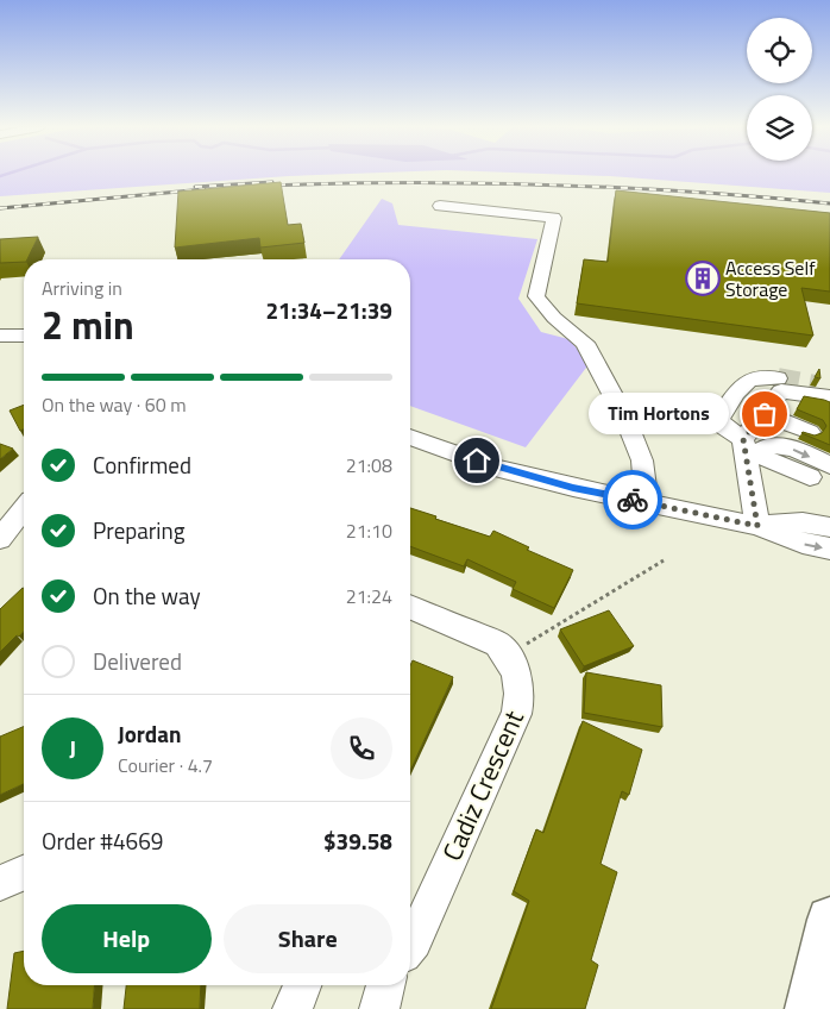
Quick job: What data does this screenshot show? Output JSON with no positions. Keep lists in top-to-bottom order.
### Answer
{
  "streets": {
    "street": ["Cadiz Crescent"]
  },
  "places": {
    "building": ["Access Self Storage"],
    "other": ["Tim Hortons"]
  },
  "page": {
    "heading": ["2 min", "Arriving in", "21:34–21:39"],
    "panel": [
      "Jordan",
      "Courier · 4.7",
      "Order #4669",
      "$39.58"
    ],
    "bar": "On the way · 60 m",
    "bubble": "Tim Hortons",
    "list": [
      ["Confirmed", "21:08"],
      ["Preparing", "21:10"],
      ["On the way", "21:24"],
      "Delivered"
    ],
    "round": "J",
    "buttons": ["Help", "Share"]
  }
}
